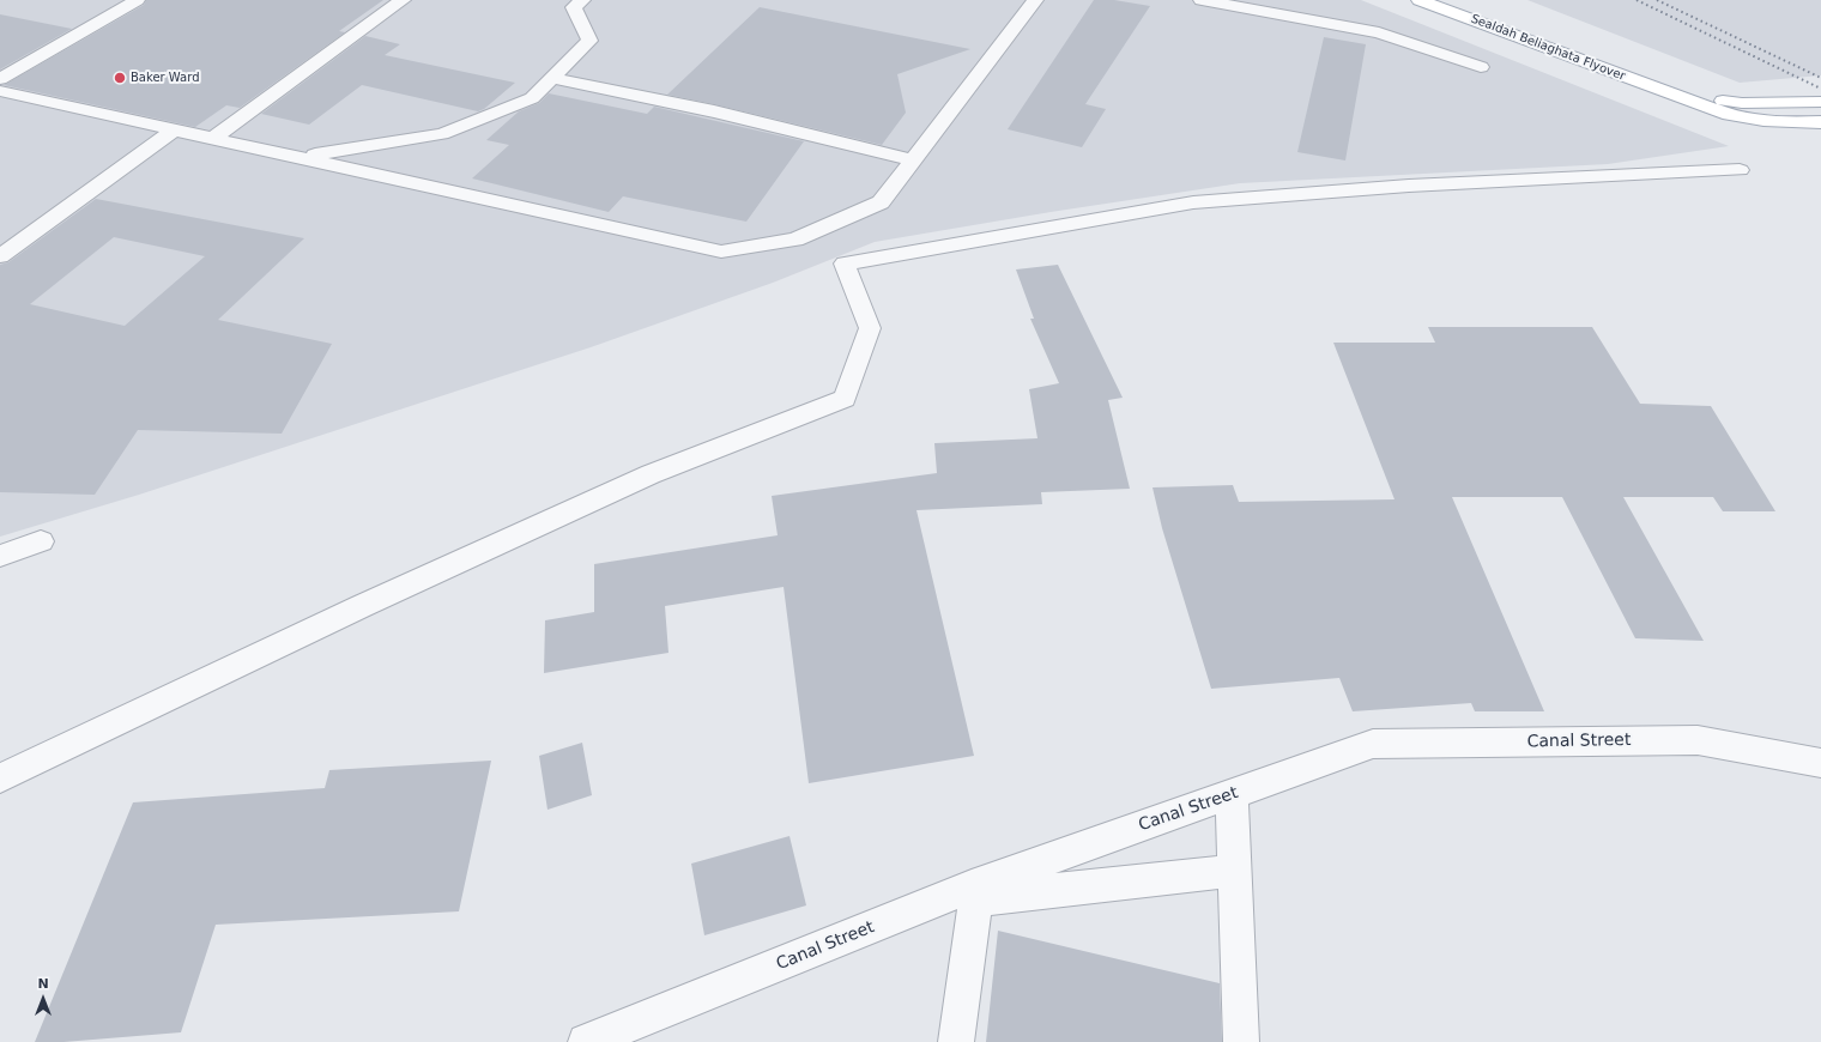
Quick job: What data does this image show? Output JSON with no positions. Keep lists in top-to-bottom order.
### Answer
{
  "streets": {
    "main road": ["Sealdah Beliaghata Flyover"],
    "street": ["Canal Street"]
  },
  "places": ["Baker Ward"],
  "north": "top"
}
